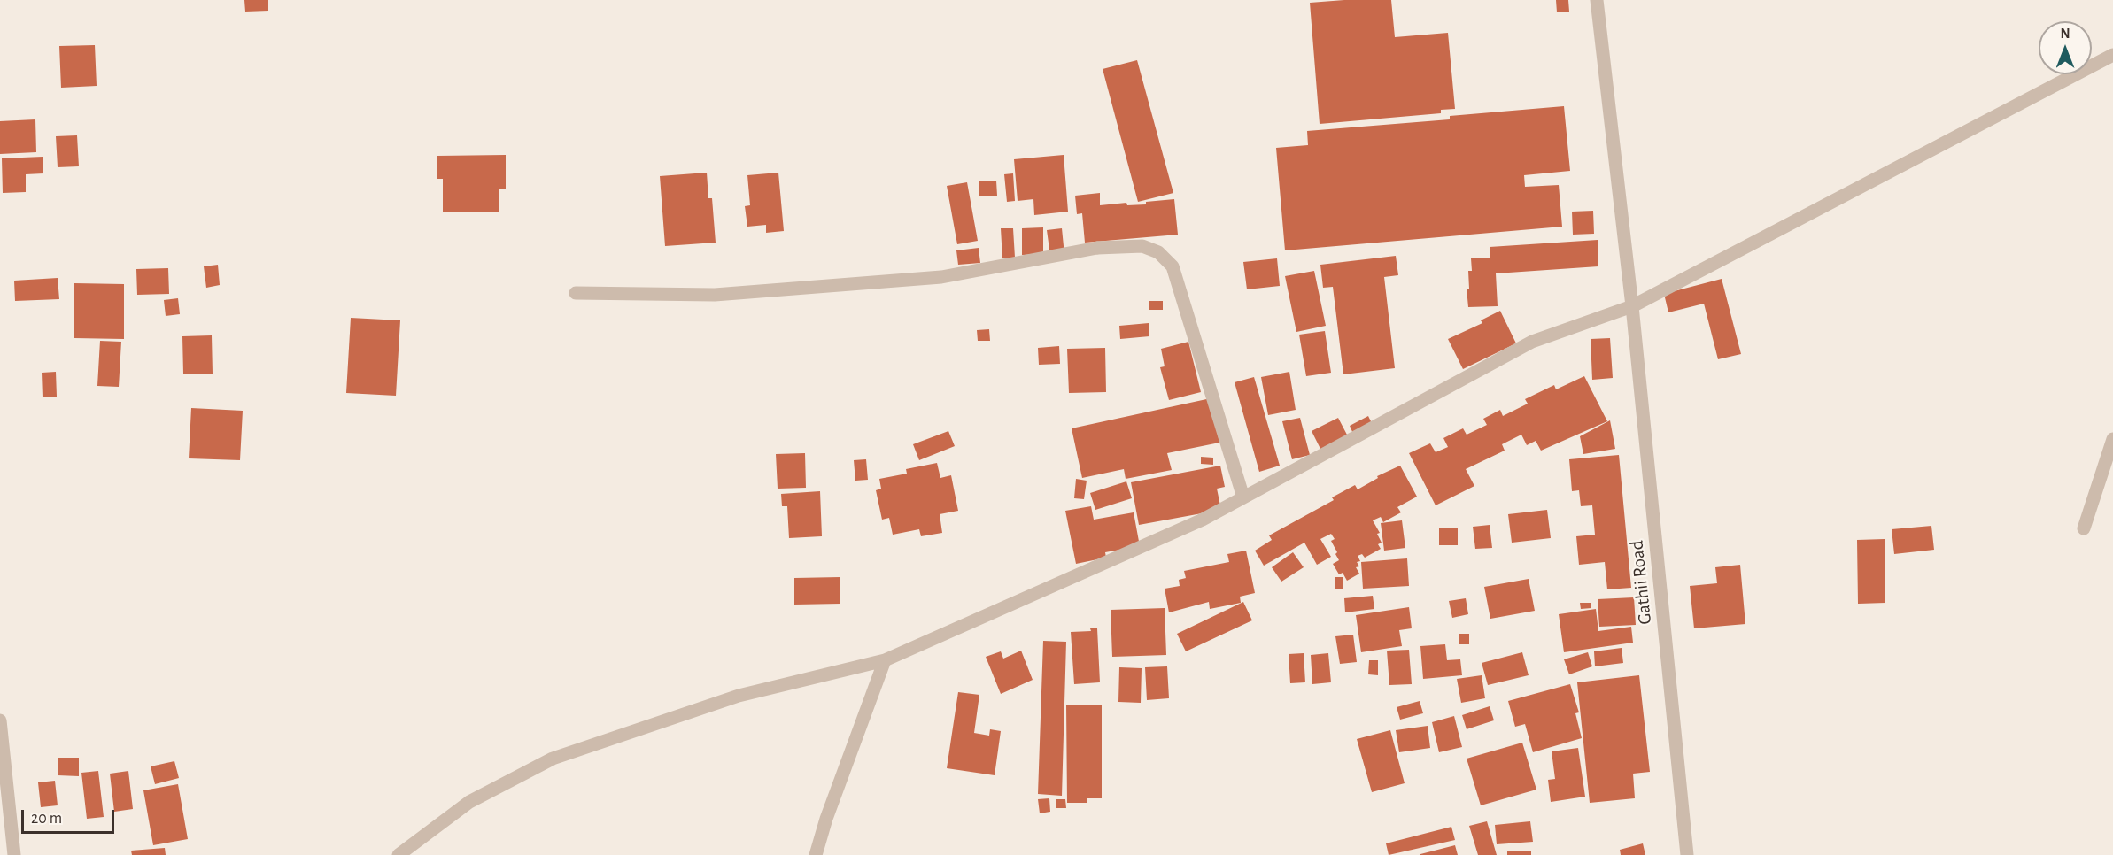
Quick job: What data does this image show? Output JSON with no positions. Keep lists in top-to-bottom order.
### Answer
{
  "streets": {
    "street": ["Gathii Road"]
  },
  "scale_bar": "20 m",
  "north": "top"
}
